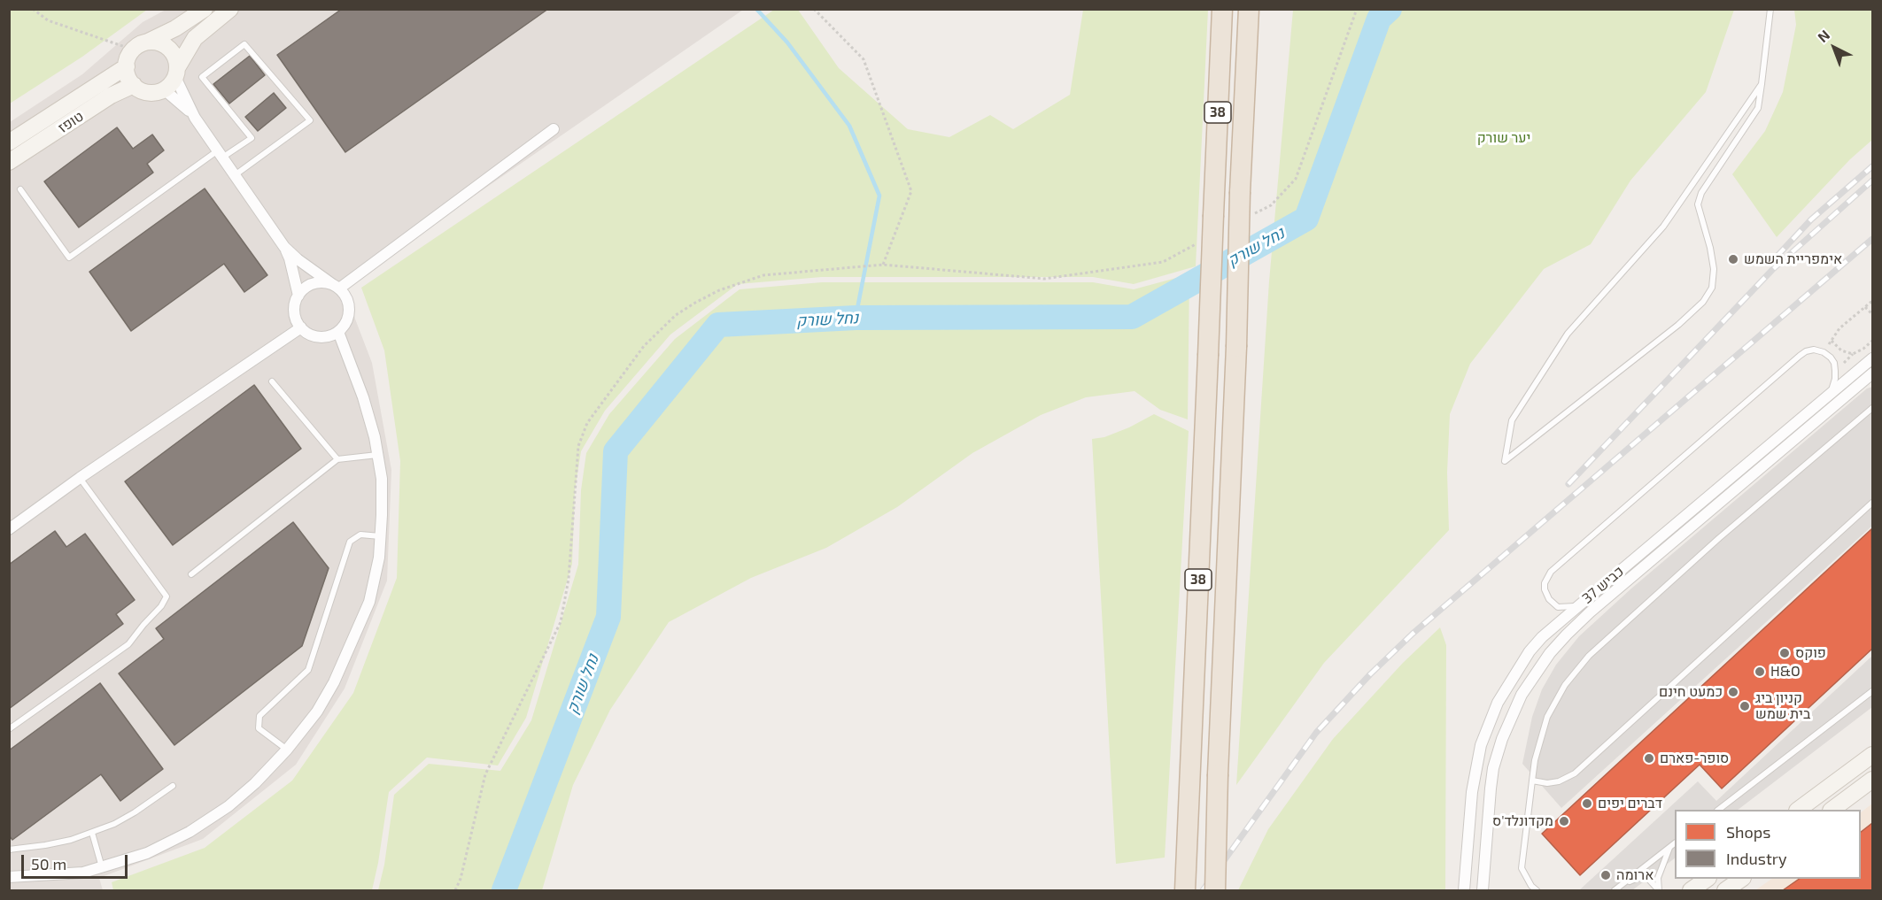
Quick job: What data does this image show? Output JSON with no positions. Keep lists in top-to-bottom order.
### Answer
{
  "streets": {
    "highway": ["38"],
    "street": ["טופז", "כביש 37"]
  },
  "water": ["נחל שורק"],
  "parks": ["יער שורק"],
  "places": [
    "אימפריית השמש",
    "פוקס",
    "H&O",
    "כמעט חינם",
    "קניון ביג בית שמש",
    "סופר-פארם",
    "דברים יפים",
    "מקדונלד'ס",
    "ארומה"
  ],
  "legend": ["Shops", "Industry"],
  "scale_bar": "50 m",
  "north": "top left"
}
